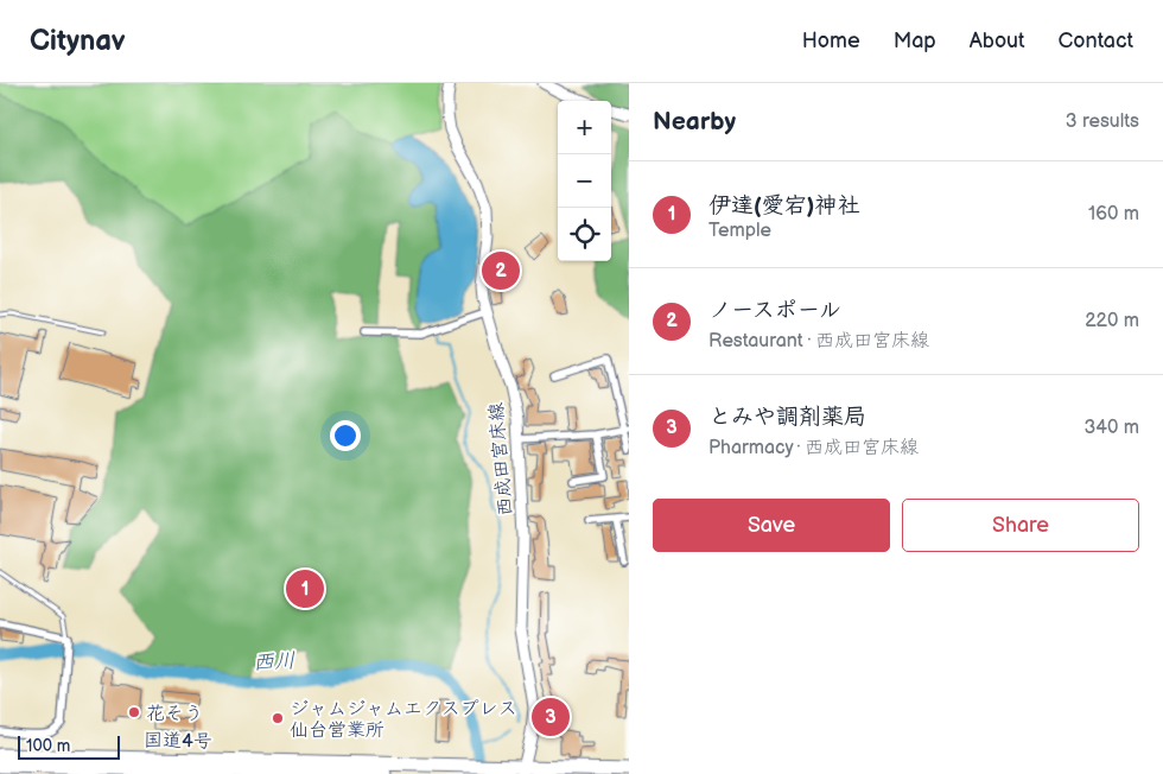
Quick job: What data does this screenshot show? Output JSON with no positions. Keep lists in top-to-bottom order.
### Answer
{
  "streets": {
    "highway": ["国道4号"],
    "main road": ["西成田宮床線"]
  },
  "water": ["西川"],
  "places": ["花そう", "ジャムジャムエクスプレス 仙台営業所"],
  "scale_bar": "100 m",
  "page": {
    "header": "Citynav",
    "nav": [
      "Home",
      "Map",
      "About",
      "Contact"
    ],
    "heading": ["Nearby", "3 results"],
    "map_buttons": ["+", "−"],
    "list": [
      {
        "mark": "1",
        "name": "伊達(愛宕)神社",
        "note": "Temple",
        "value": "160 m"
      },
      {
        "mark": "2",
        "name": "ノースポール",
        "note": "Restaurant · 西成田宮床線",
        "value": "220 m"
      },
      {
        "mark": "3",
        "name": "とみや調剤薬局",
        "note": "Pharmacy · 西成田宮床線",
        "value": "340 m"
      }
    ],
    "pins": ["2", "1", "3"],
    "buttons": ["Save", "Share"],
    "scale": "100 m"
  }
}
